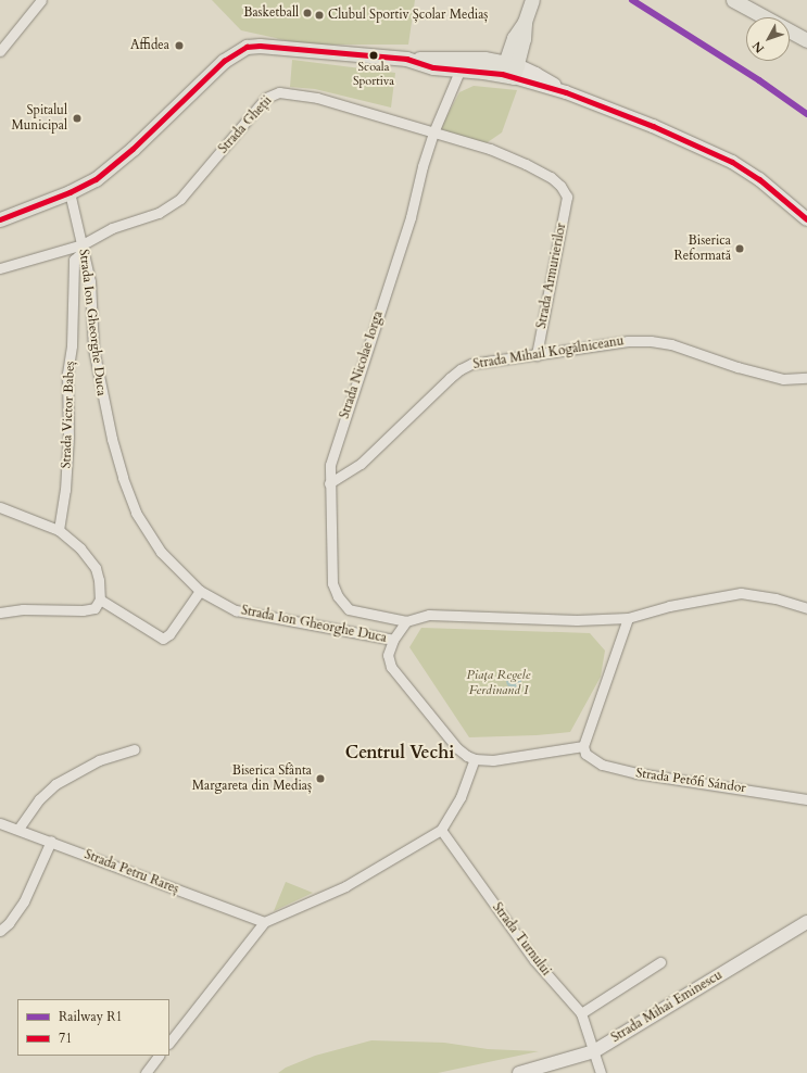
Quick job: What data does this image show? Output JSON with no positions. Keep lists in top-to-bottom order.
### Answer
{
  "streets": {
    "main road": ["Strada Mihai Eminescu"],
    "street": [
      "Strada Gheții",
      "Strada Armurierilor",
      "Strada Ion Gheorghe Duca",
      "Strada Mihail Kogălniceanu",
      "Strada Nicolae Iorga",
      "Strada Victor Babeș",
      "Strada Petőfi Sándor",
      "Strada Petru Rareș",
      "Strada Turnului"
    ]
  },
  "crossings": [
    ["Strada Gheții", "Strada Armurierilor"],
    ["Strada Gheții", "Strada Ion Gheorghe Duca"],
    ["Strada Gheții", "Strada Nicolae Iorga"],
    ["Strada Gheții", "Strada Victor Babeș"],
    ["Strada Armurierilor", "Strada Mihail Kogălniceanu"],
    ["Strada Armurierilor", "Strada Nicolae Iorga"],
    ["Strada Ion Gheorghe Duca", "Strada Victor Babeș"],
    ["Strada Mihail Kogălniceanu", "Strada Nicolae Iorga"],
    ["Strada Turnului", "Strada Mihai Eminescu"]
  ],
  "districts": ["Centrul Vechi"],
  "parks": ["Piața Regele Ferdinand I"],
  "places": [
    "Basketball",
    "Clubul Sportiv Școlar Mediaș",
    "Affidea",
    "Scoala Sportiva",
    "Spitalul Municipal",
    "Biserica Reformată",
    "Biserica Sfânta Margareta din Mediaș"
  ],
  "lines": ["rail line R1", "transit line 71"],
  "legend": ["Railway R1", "71"],
  "north": "bottom left"
}
